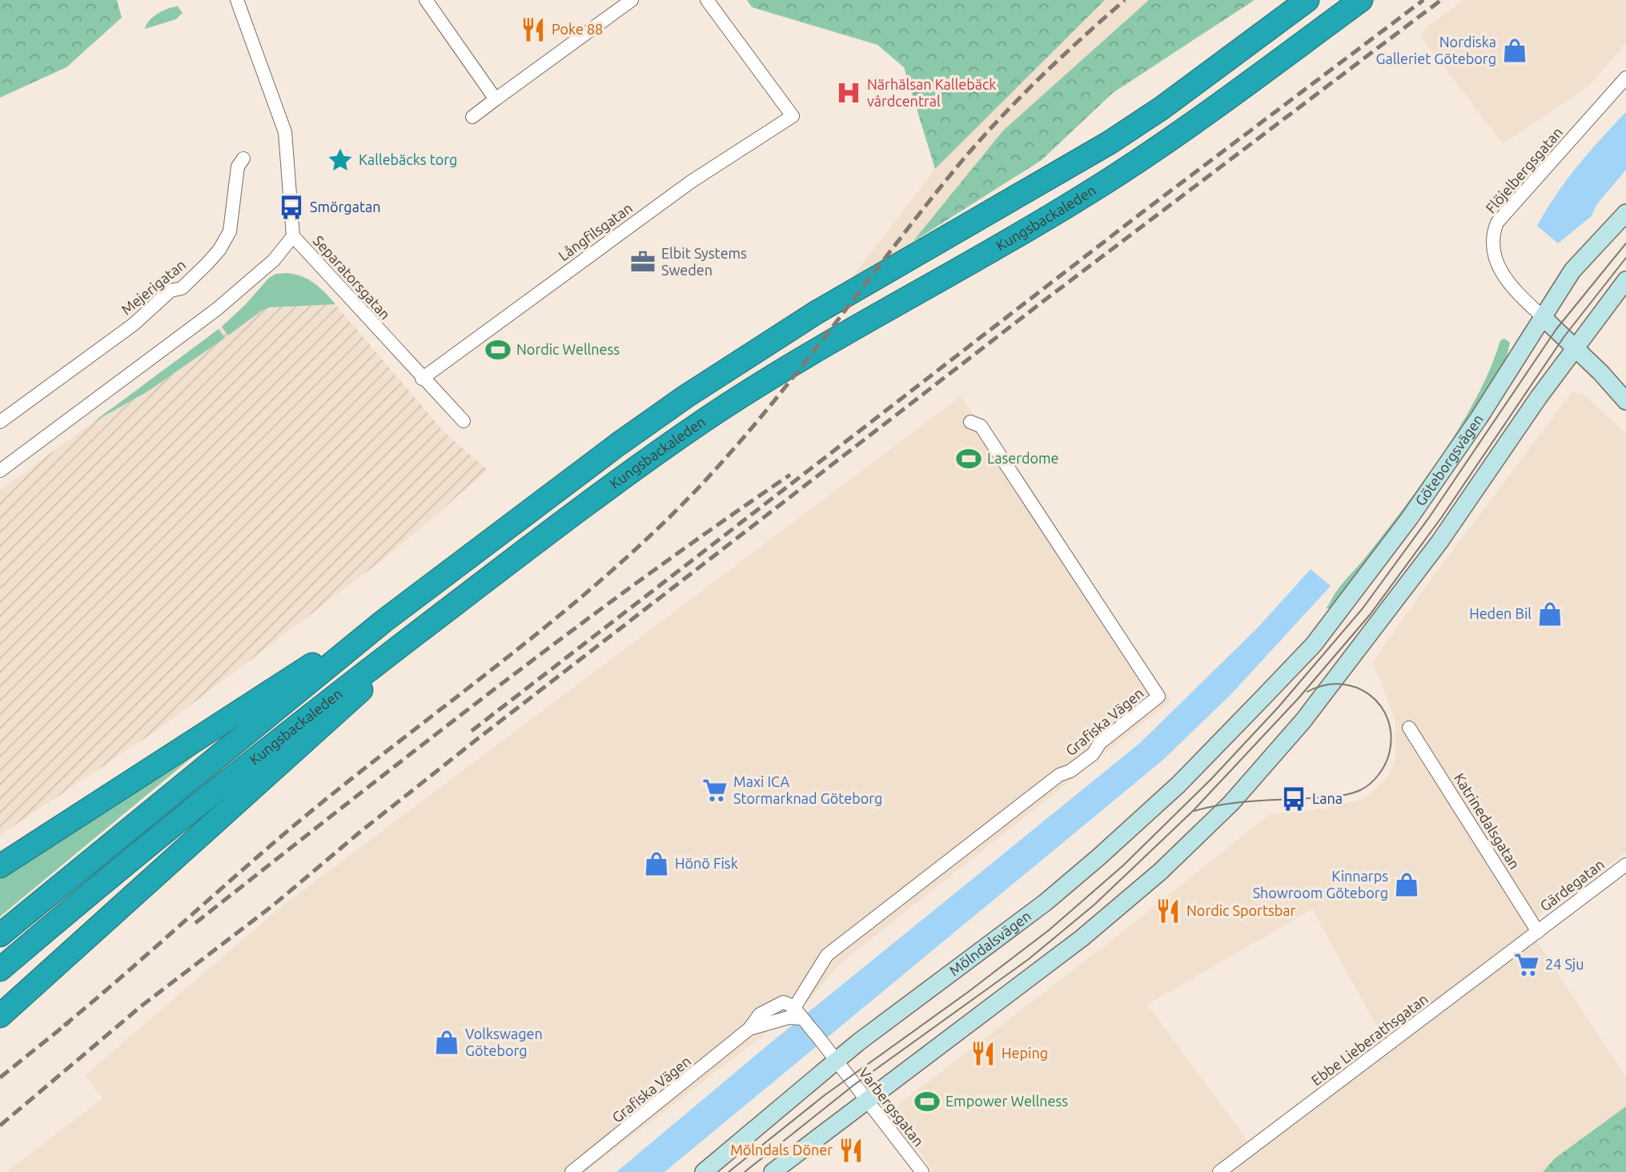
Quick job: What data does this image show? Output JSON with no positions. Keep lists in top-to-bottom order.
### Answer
{
  "streets": {
    "highway": ["Kungsbackaleden"],
    "main road": ["Göteborgsvägen", "Mölndalsvägen"],
    "street": [
      "Flöjelbergsgatan",
      "Långfilsgatan",
      "Separatorsgatan",
      "Mejerigatan",
      "Grafiska Vägen",
      "Katrinedalsgatan",
      "Gärdegatan",
      "Ebbe Lieberathsgatan",
      "Varbergsgatan"
    ]
  },
  "crossings": [
    ["Flöjelbergsgatan", "Göteborgsvägen"],
    ["Långfilsgatan", "Separatorsgatan"],
    ["Göteborgsvägen", "Mölndalsvägen"],
    ["Grafiska Vägen", "Varbergsgatan"],
    ["Katrinedalsgatan", "Gärdegatan"],
    ["Katrinedalsgatan", "Ebbe Lieberathsgatan"],
    ["Gärdegatan", "Ebbe Lieberathsgatan"],
    ["Mölndalsvägen", "Varbergsgatan"]
  ],
  "places": {
    "restaurant": [
      "Poke 88",
      "Nordic Sportsbar",
      "Heping",
      "Mölndals Döner"
    ],
    "shop": [
      "Nordiska Galleriet Göteborg",
      "Heden Bil",
      "Hönö Fisk",
      "Kinnarps Showroom Göteborg",
      "Volkswagen Göteborg"
    ],
    "hospital": ["Närhälsan Kallebäck vårdcentral"],
    "place": ["Kallebäcks torg"],
    "bus stop": ["Smörgatan", "Lana"],
    "office": ["Elbit Systems Sweden"],
    "sports": ["Nordic Wellness", "Laserdome", "Empower Wellness"],
    "supermarket": ["Maxi ICA Stormarknad Göteborg", "24 Sju"]
  }
}
